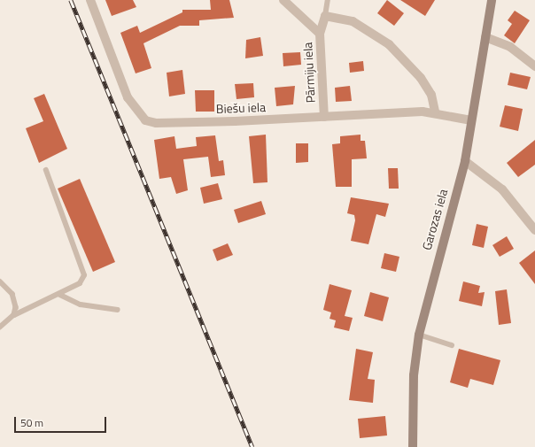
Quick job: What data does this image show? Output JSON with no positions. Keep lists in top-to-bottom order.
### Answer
{
  "streets": {
    "main road": ["Garozas iela"],
    "street": ["Pārmiju iela", "Biešu iela"]
  },
  "crossings": [
    ["Pārmiju iela", "Biešu iela"],
    ["Biešu iela", "Garozas iela"]
  ],
  "scale_bar": "50 m"
}
